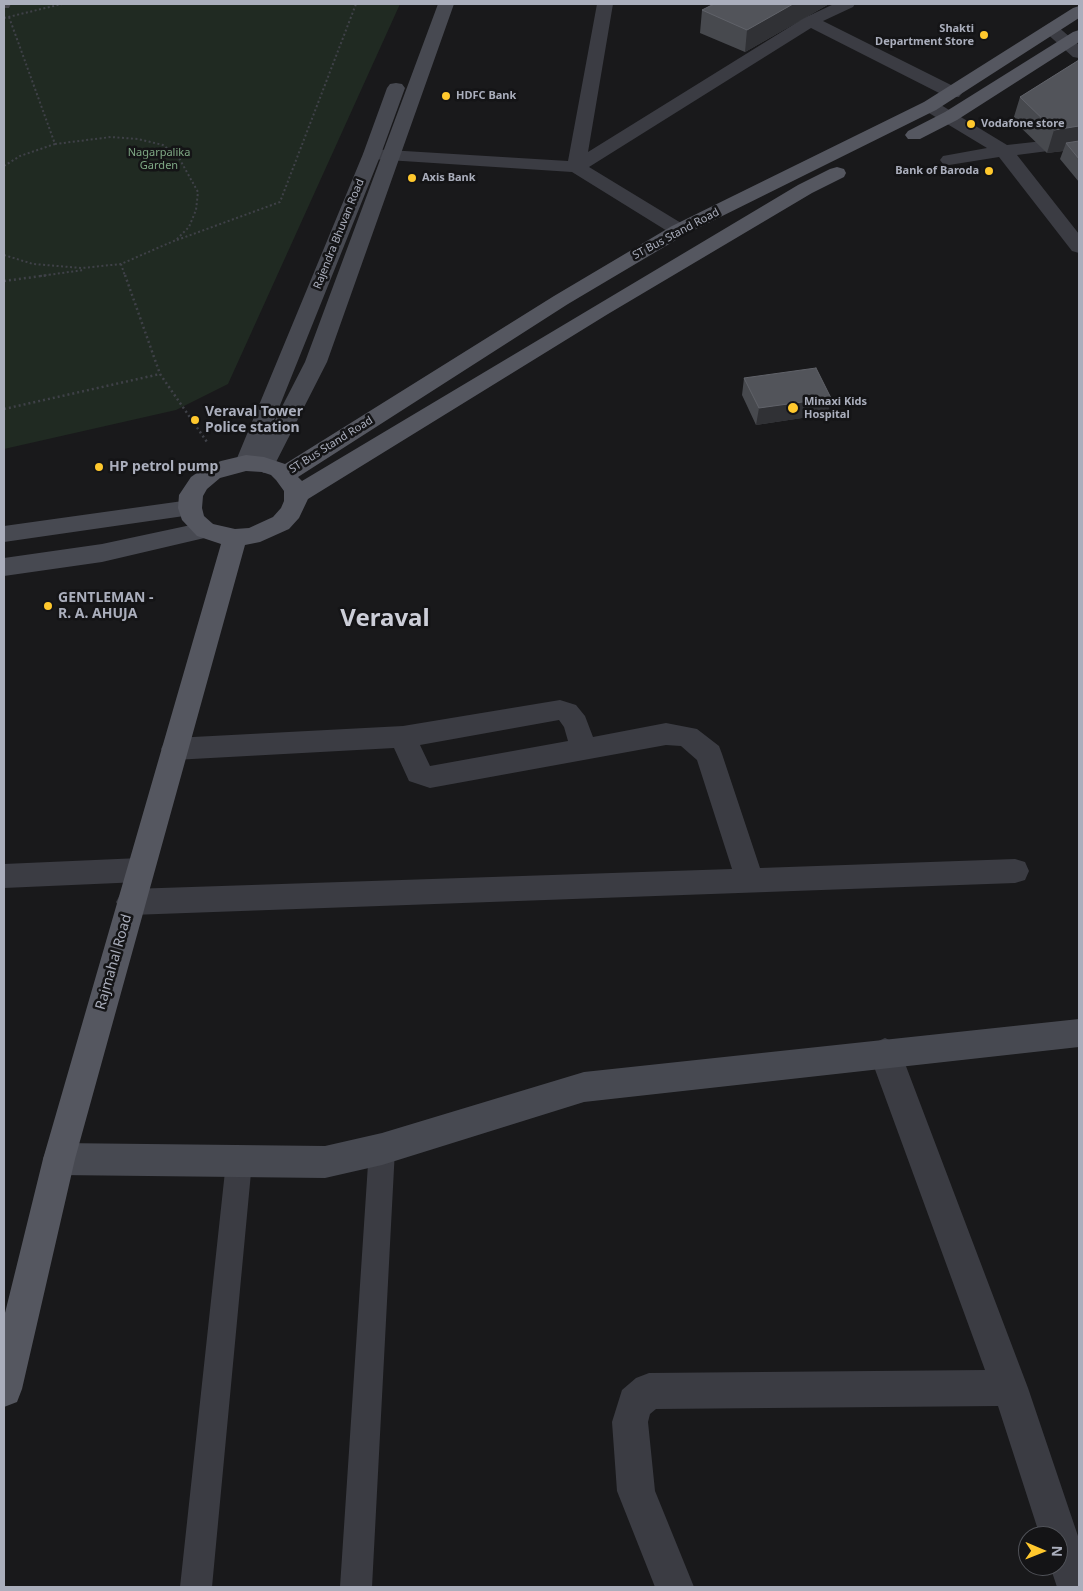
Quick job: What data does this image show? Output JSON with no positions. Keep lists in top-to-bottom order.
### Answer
{
  "streets": {
    "main road": ["ST Bus Stand Road", "Rajmahal Road"],
    "street": ["Rajendra Bhuvan Road"]
  },
  "crossings": [
    ["Rajendra Bhuvan Road", "ST Bus Stand Road"],
    ["Rajendra Bhuvan Road", "Rajmahal Road"],
    ["ST Bus Stand Road", "Rajmahal Road"]
  ],
  "districts": ["Veraval"],
  "parks": ["Nagarpalika Garden"],
  "places": [
    "Shakti Department Store",
    "HDFC Bank",
    "Vodafone store",
    "Bank of Baroda",
    "Axis Bank",
    "Minaxi Kids Hospital",
    "Veraval Tower Police station",
    "HP petrol pump",
    "GENTLEMAN - R. A. AHUJA"
  ],
  "north": "right"
}
